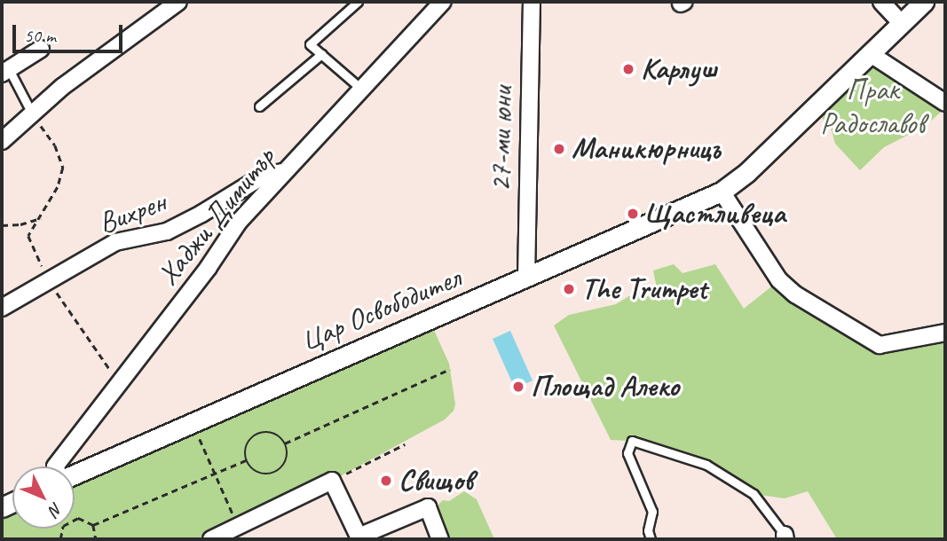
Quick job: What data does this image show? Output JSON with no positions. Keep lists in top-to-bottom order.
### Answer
{
  "streets": {
    "street": [
      "27-ми юни",
      "Вихрен",
      "Хаджи Димитър",
      "Цар Освободител"
    ]
  },
  "crossings": [
    ["27-ми юни", "Цар Освободител"],
    ["Вихрен", "Хаджи Димитър"]
  ],
  "parks": ["Прак Радославов"],
  "places": [
    "Карлуш",
    "Маникюрницъ",
    "Щастливеца",
    "The Trumpet",
    "Площад Алеко",
    "Свищов"
  ],
  "scale_bar": "50 m",
  "north": "bottom right"
}
